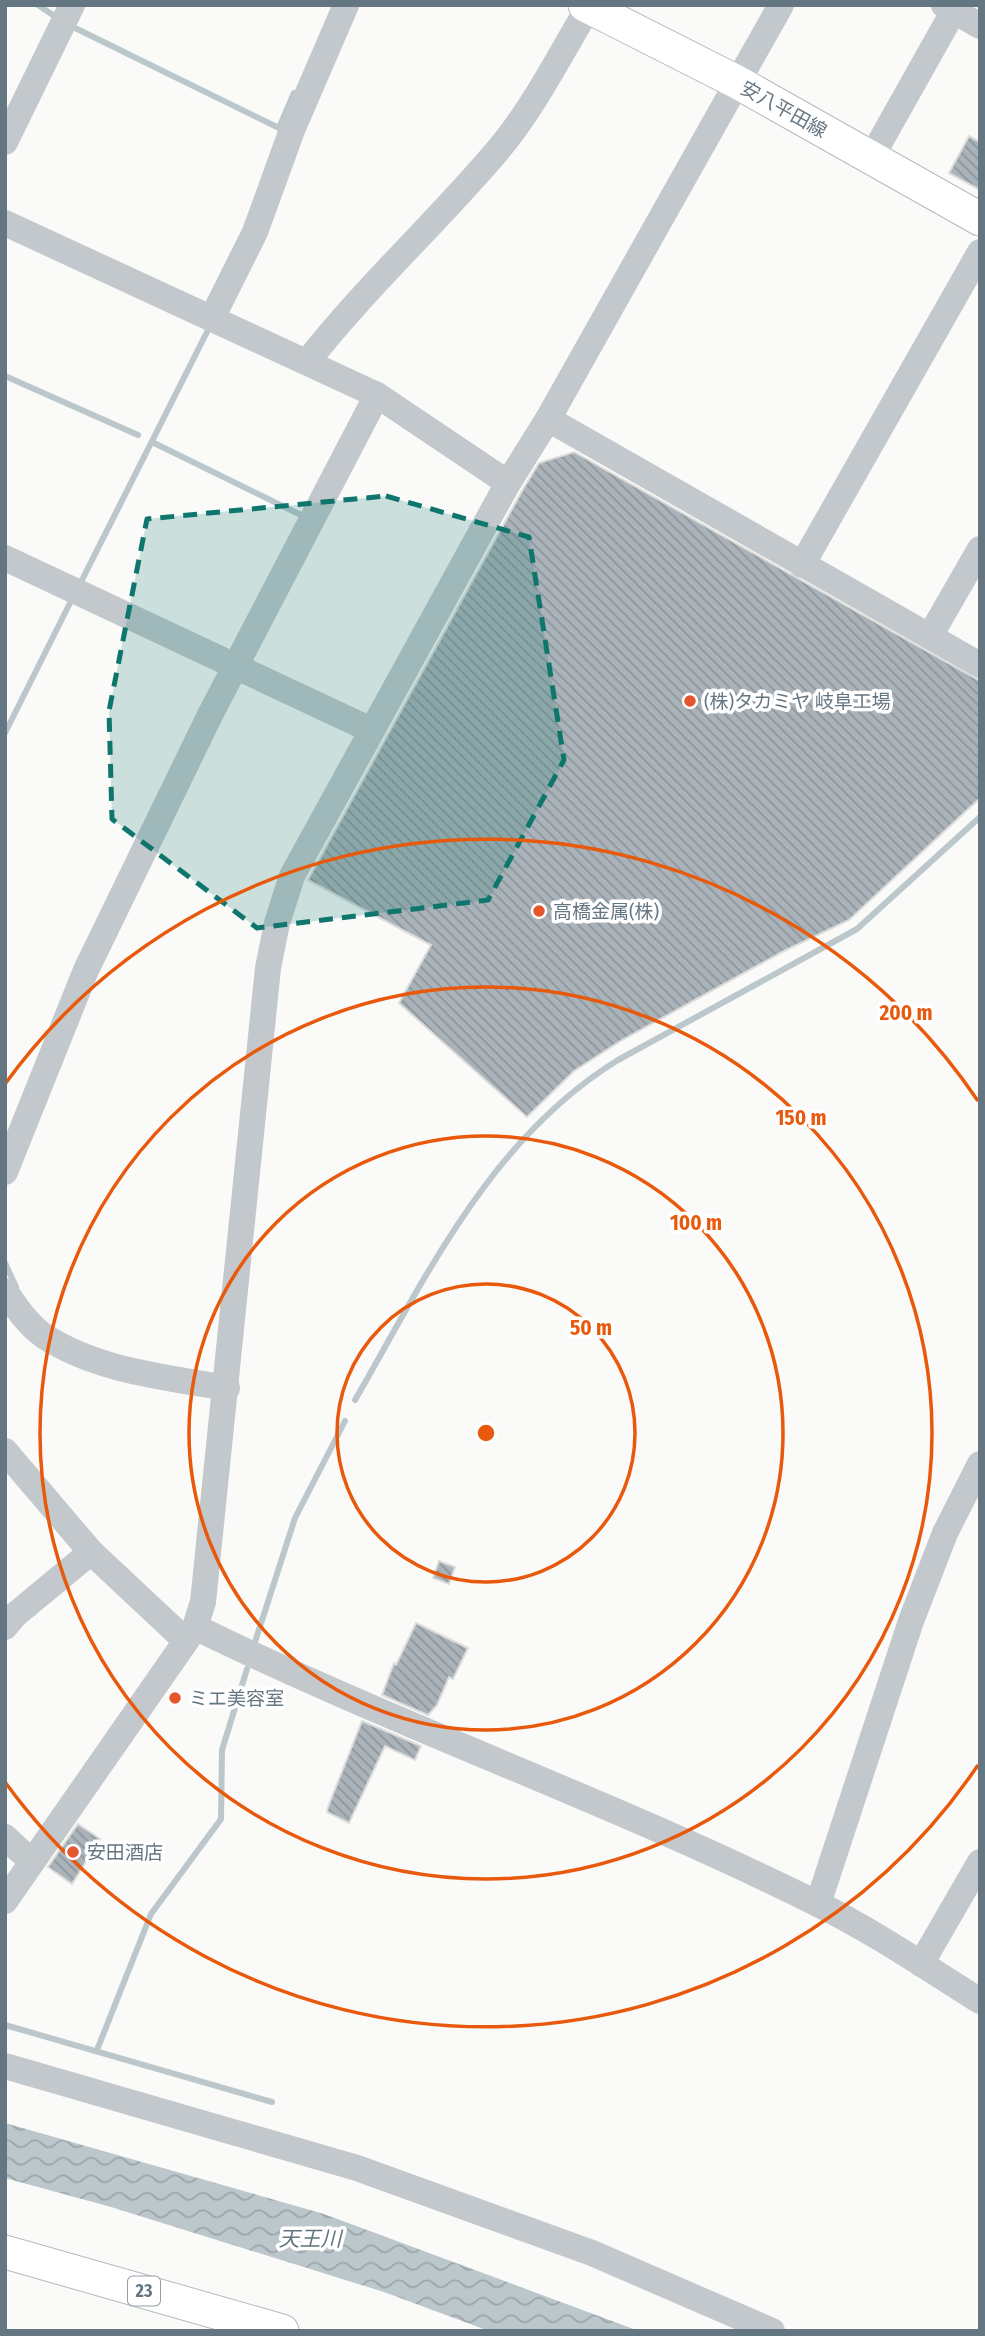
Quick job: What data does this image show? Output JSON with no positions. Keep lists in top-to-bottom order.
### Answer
{
  "streets": {
    "main road": ["安八平田線", "23"]
  },
  "water": ["天王川"],
  "places": [
    "(株)タカミヤ 岐阜工場",
    "高橋金属(株)",
    "ミエ美容室",
    "安田酒店"
  ],
  "rings": [
    "200 m",
    "150 m",
    "100 m",
    "50 m"
  ]
}
